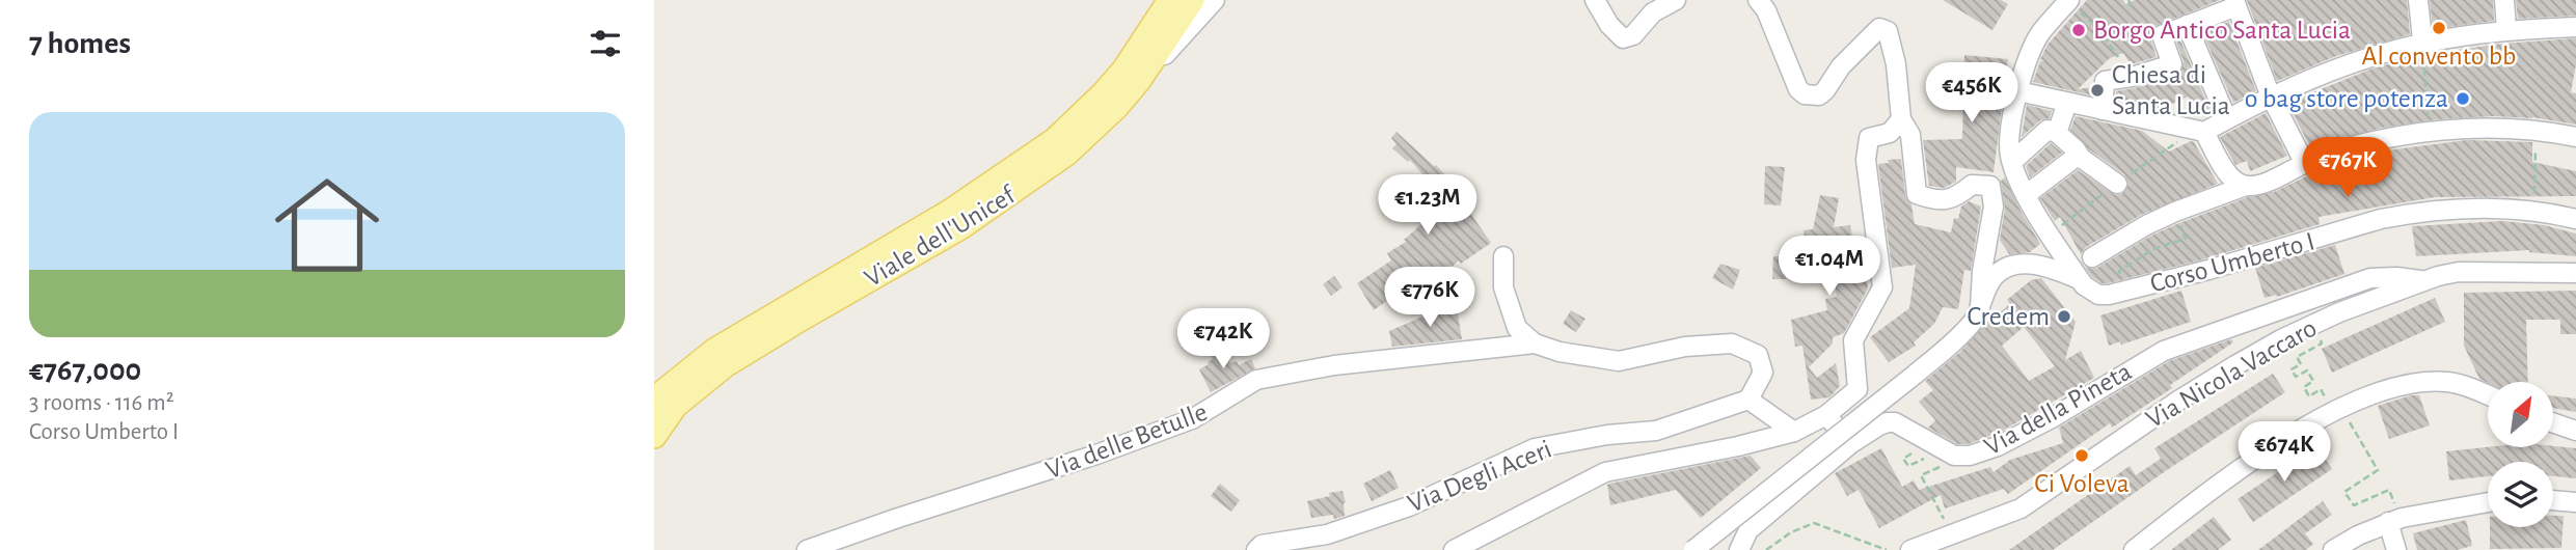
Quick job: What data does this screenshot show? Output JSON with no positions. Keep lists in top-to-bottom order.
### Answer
{
  "streets": {
    "main road": ["Viale dell'Unicef"],
    "street": [
      "Corso Umberto I",
      "Via Nicola Vaccaro",
      "Via della Pineta",
      "Via delle Betulle",
      "Via Degli Aceri"
    ]
  },
  "crossings": [
    ["Via Nicola Vaccaro", "Via della Pineta"],
    ["Via delle Betulle", "Via Degli Aceri"]
  ],
  "places": [
    "Al convento bb",
    "Borgo Antico Santa Lucia",
    "Chiesa di Santa Lucia",
    "o bag store potenza",
    "Credem",
    "Ci Voleva"
  ],
  "north": "top right",
  "page": {
    "heading": "7 homes",
    "price": [
      "€456K",
      "€767K",
      "€1.23M",
      "€1.04M",
      "€776K",
      "€742K",
      "€674K"
    ],
    "list": [
      {
        "name": "€767,000",
        "note": "3 rooms · 116 m² · Corso Umberto I"
      }
    ]
  }
}
